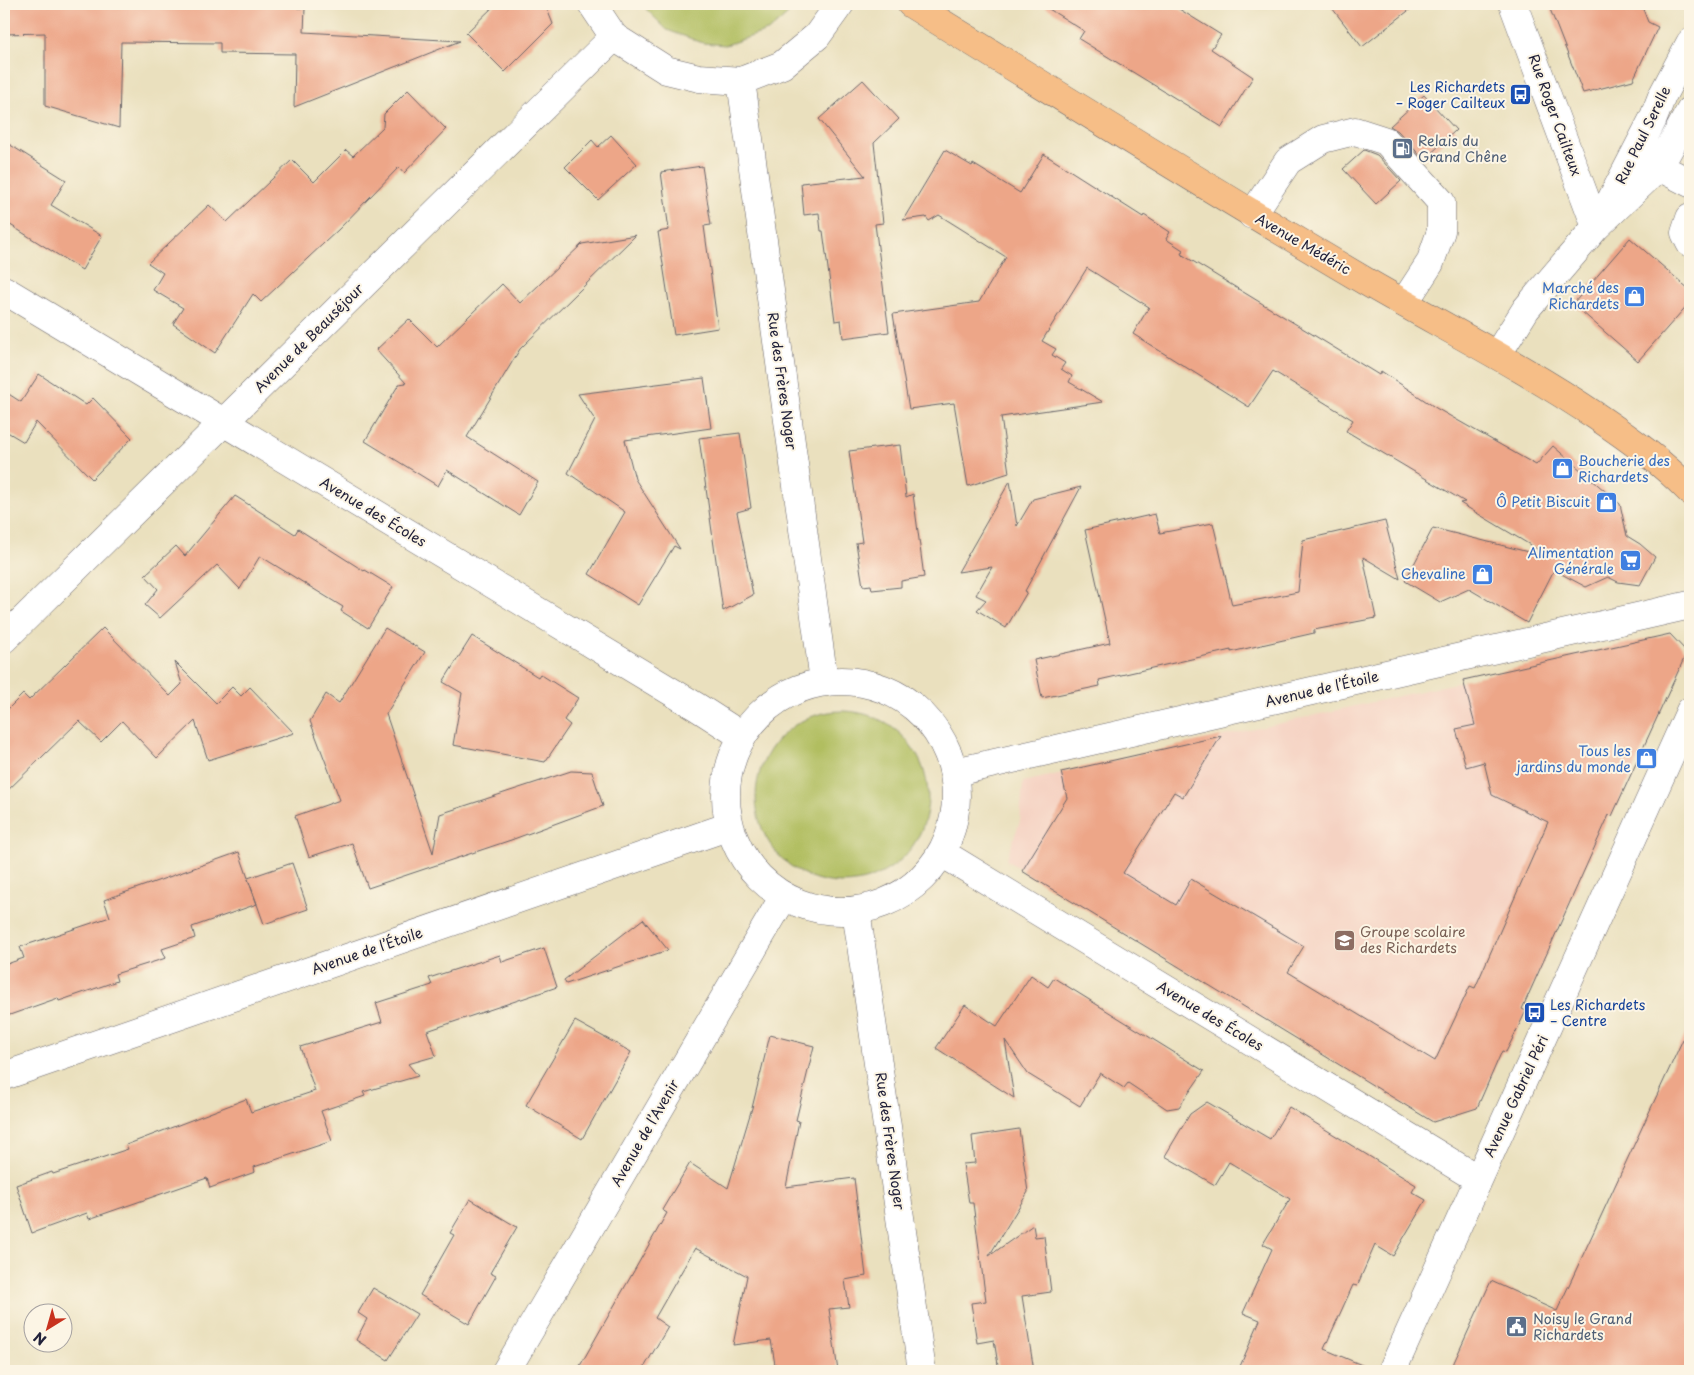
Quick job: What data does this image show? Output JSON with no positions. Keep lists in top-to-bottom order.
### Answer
{
  "streets": {
    "main road": ["Avenue Médéric"],
    "street": [
      "Rue Roger Cailteux",
      "Rue Paul Serelle",
      "Avenue de Beauséjour",
      "Rue des Frères Noger",
      "Avenue des Écoles",
      "Avenue de l’Étoile",
      "Avenue Gabriel Péri",
      "Avenue de l’Avenir"
    ]
  },
  "crossings": [
    ["Rue Roger Cailteux", "Rue Paul Serelle"],
    ["Rue Paul Serelle", "Avenue Médéric"],
    ["Avenue de Beauséjour", "Avenue des Écoles"],
    ["Avenue des Écoles", "Avenue Gabriel Péri"]
  ],
  "places": {
    "bus stop": ["Les Richardets – Roger Cailteux", "Les Richardets – Centre"],
    "fuel station": ["Relais du Grand Chêne"],
    "shop": [
      "Marché des Richardets",
      "Boucherie des Richardets",
      "Ô Petit Biscuit",
      "Chevaline",
      "Tous les jardins du monde"
    ],
    "supermarket": ["Alimentation Générale"],
    "school or university": ["Groupe scolaire des Richardets"],
    "public building": ["Noisy le Grand Richardets"]
  },
  "north": "bottom left"
}
